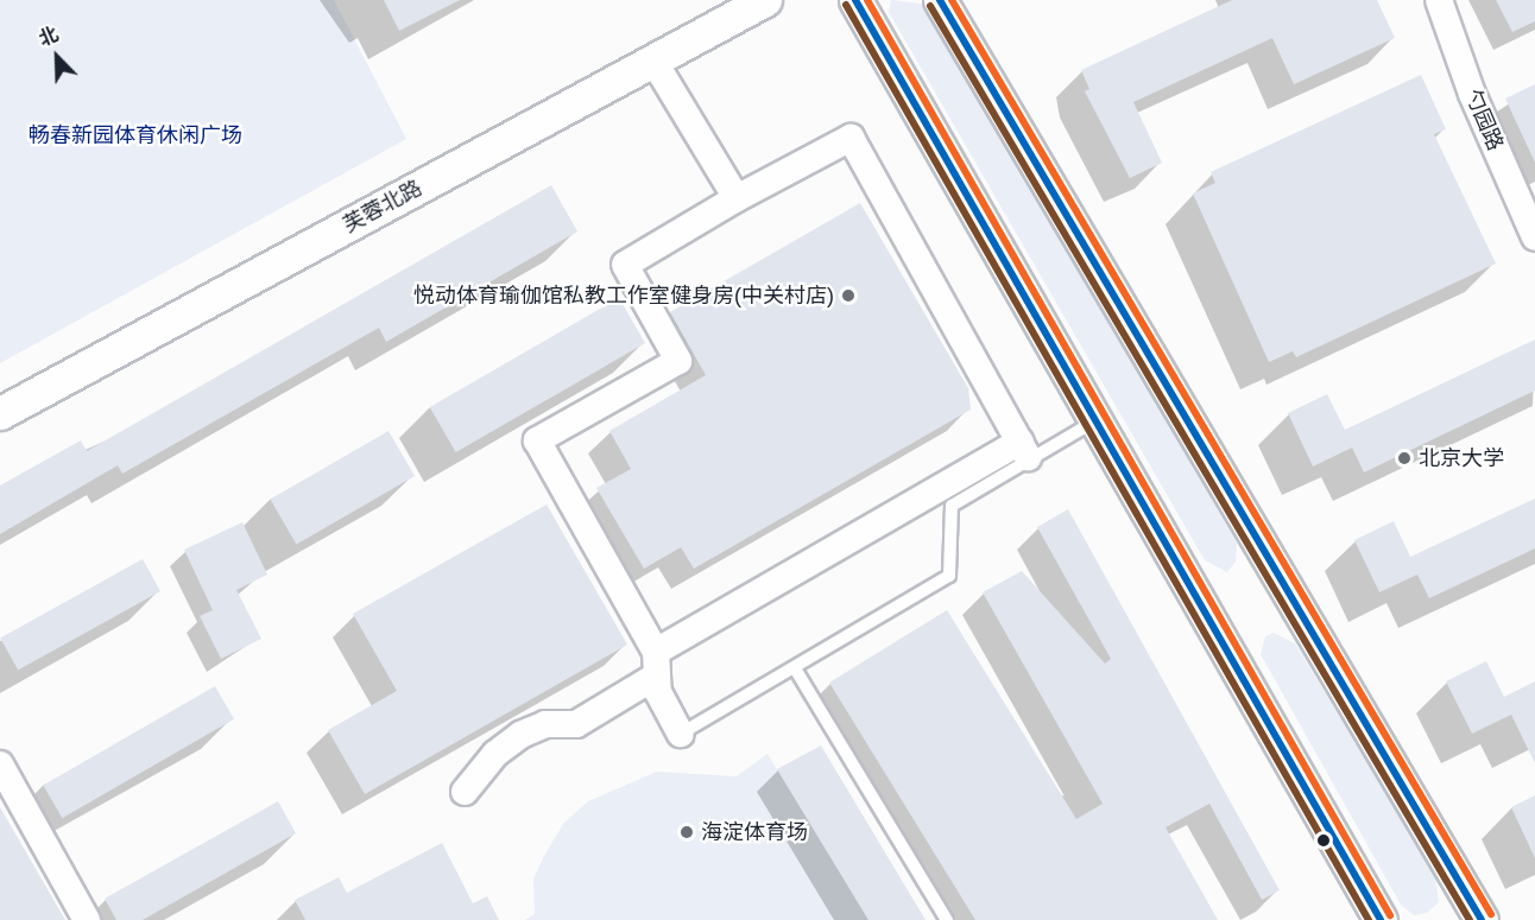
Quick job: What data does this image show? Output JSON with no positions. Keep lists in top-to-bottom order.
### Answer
{
  "streets": {
    "street": ["勺园路", "芙蓉北路"]
  },
  "parks": ["畅春新园体育休闲广场"],
  "places": ["悦动体育瑜伽馆私教工作室健身房(中关村店)", "北京大学", "海淀体育场"],
  "north": "top left"
}
